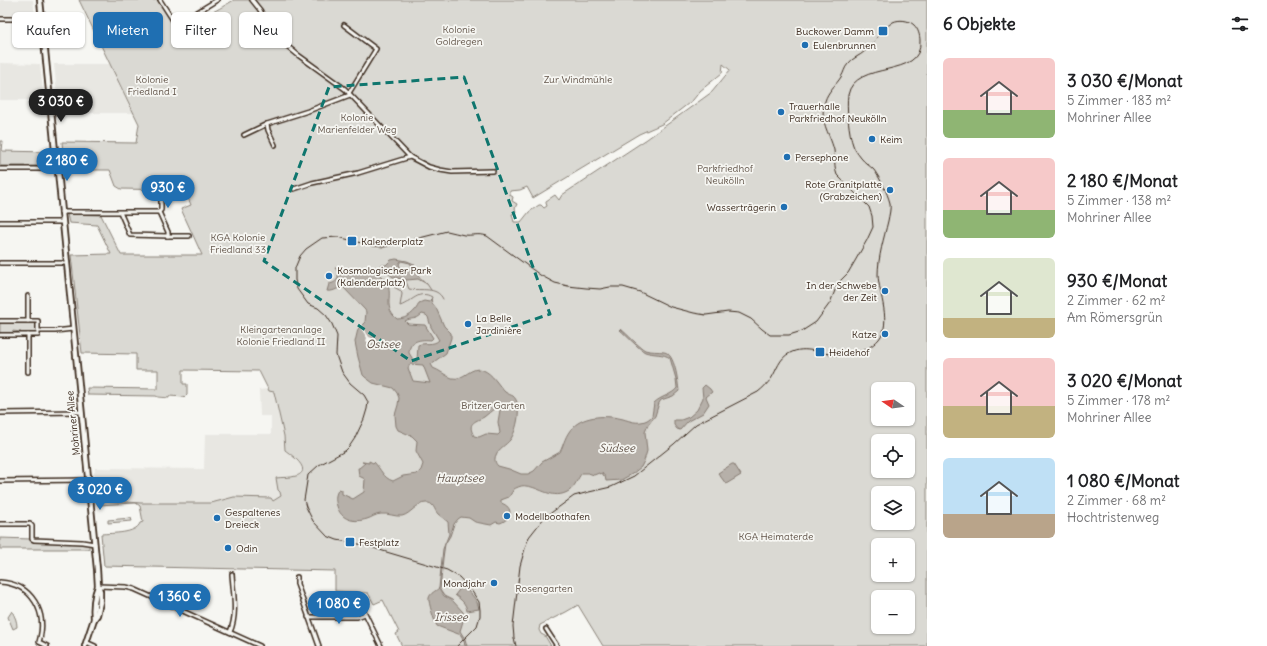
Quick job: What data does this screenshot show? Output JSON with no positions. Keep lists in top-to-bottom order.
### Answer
{
  "streets": {
    "main road": ["Mohriner Allee"]
  },
  "water": [
    "Ostsee",
    "Südsee",
    "Hauptsee",
    "Irissee"
  ],
  "parks": [
    "Kolonie Goldregen",
    "Kolonie Friedland I",
    "Zur Windmühle",
    "Kolonie Marienfelder Weg",
    "Parkfriedhof Neukölln",
    "KGA Kolonie Friedland 33",
    "Kleingartenanlage Kolonie Friedland II",
    "Britzer Garten",
    "KGA Heimaterde",
    "Rosengarten"
  ],
  "places": {
    "transit": [
      "Buckower Damm",
      "Kalenderplatz",
      "Heidehof",
      "Festplatz"
    ],
    "other": [
      "Eulenbrunnen",
      "Trauerhalle Parkfriedhof Neukölln",
      "Keim",
      "Persephone",
      "Rote Granitplatte (Grabzeichen)",
      "Wasserträgerin",
      "Kosmologischer Park (Kalenderplatz)",
      "In der Schwebe der Zeit",
      "La Belle Jardinière",
      "Katze",
      "Modellboothafen",
      "Gespaltenes Dreieck",
      "Odin",
      "Mondjahr"
    ]
  },
  "north": "left",
  "page": {
    "heading": "6 Objekte",
    "chip": [
      "Kaufen",
      "Mieten",
      "Filter",
      "Neu"
    ],
    "list": [
      {
        "name": "3 030 €/Monat",
        "note": "5 Zimmer · 183 m² · Mohriner Allee"
      },
      {
        "name": "2 180 €/Monat",
        "note": "5 Zimmer · 138 m² · Mohriner Allee"
      },
      {
        "name": "930 €/Monat",
        "note": "2 Zimmer · 62 m² · Am Römersgrün"
      },
      {
        "name": "3 020 €/Monat",
        "note": "5 Zimmer · 178 m² · Mohriner Allee"
      },
      {
        "name": "1 080 €/Monat",
        "note": "2 Zimmer · 68 m² · Hochtristenweg"
      }
    ],
    "price": [
      "3 030 €",
      "2 180 €",
      "930 €",
      "3 020 €",
      "1 360 €",
      "1 080 €"
    ],
    "map_buttons": ["+", "−"]
  }
}
